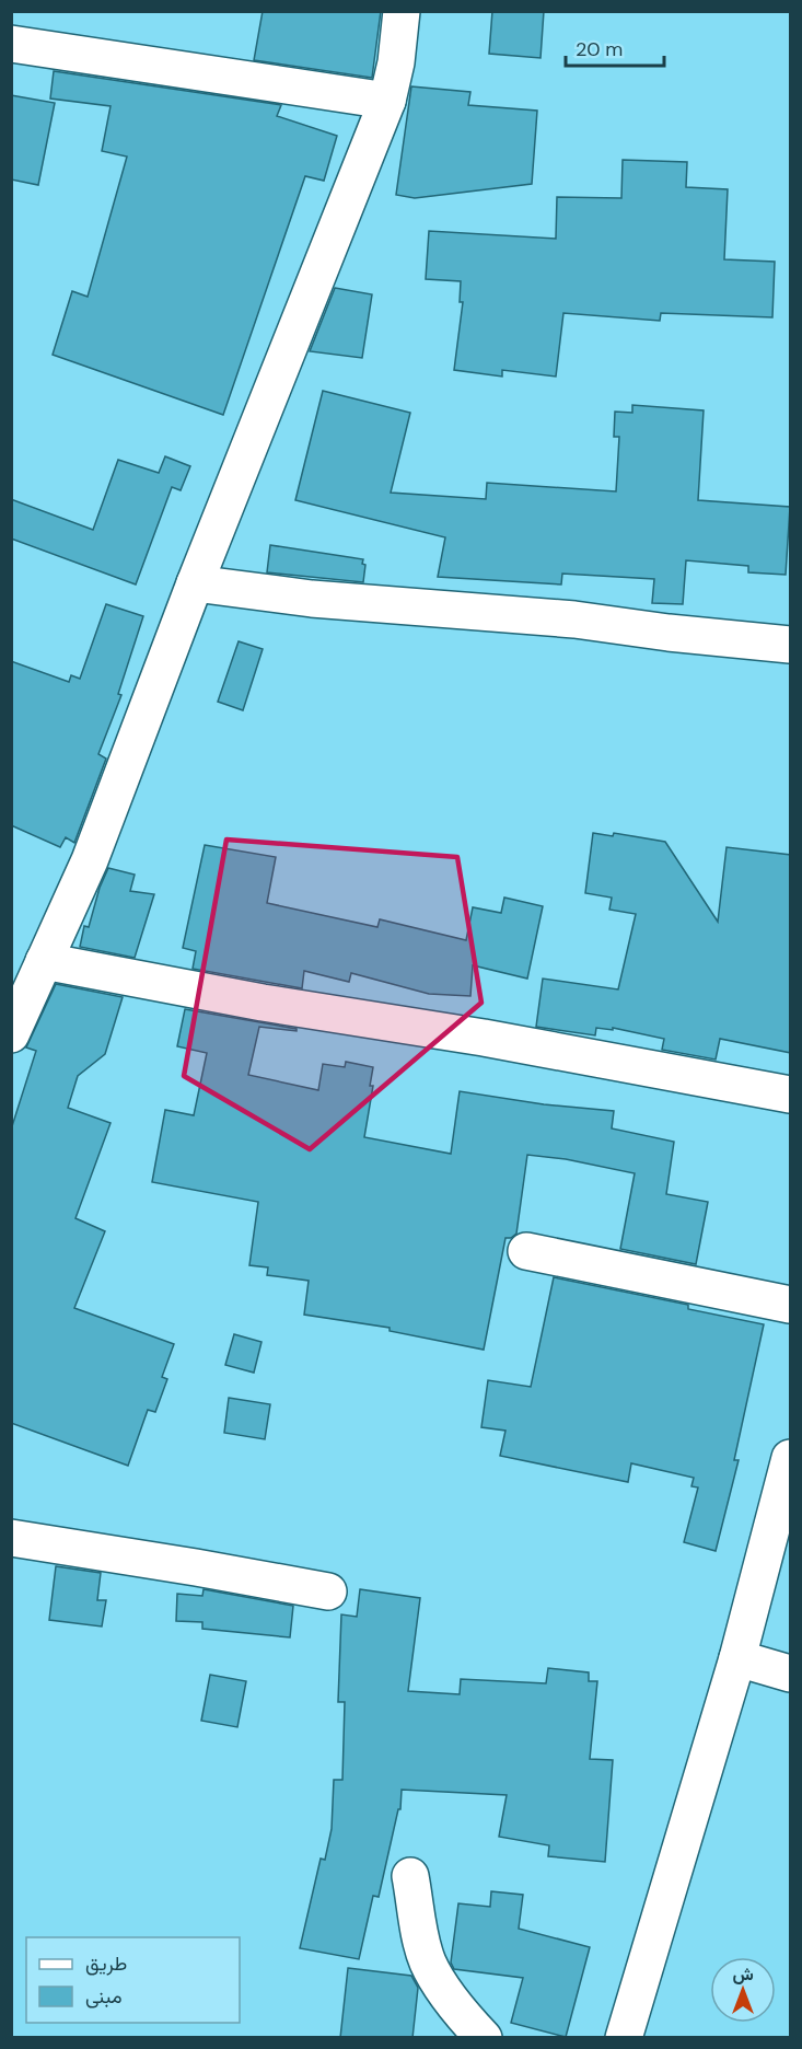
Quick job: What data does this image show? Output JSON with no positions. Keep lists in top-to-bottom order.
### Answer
{
  "legend": ["طريق", "مبنى"],
  "scale_bar": "20 m",
  "north": "top"
}
